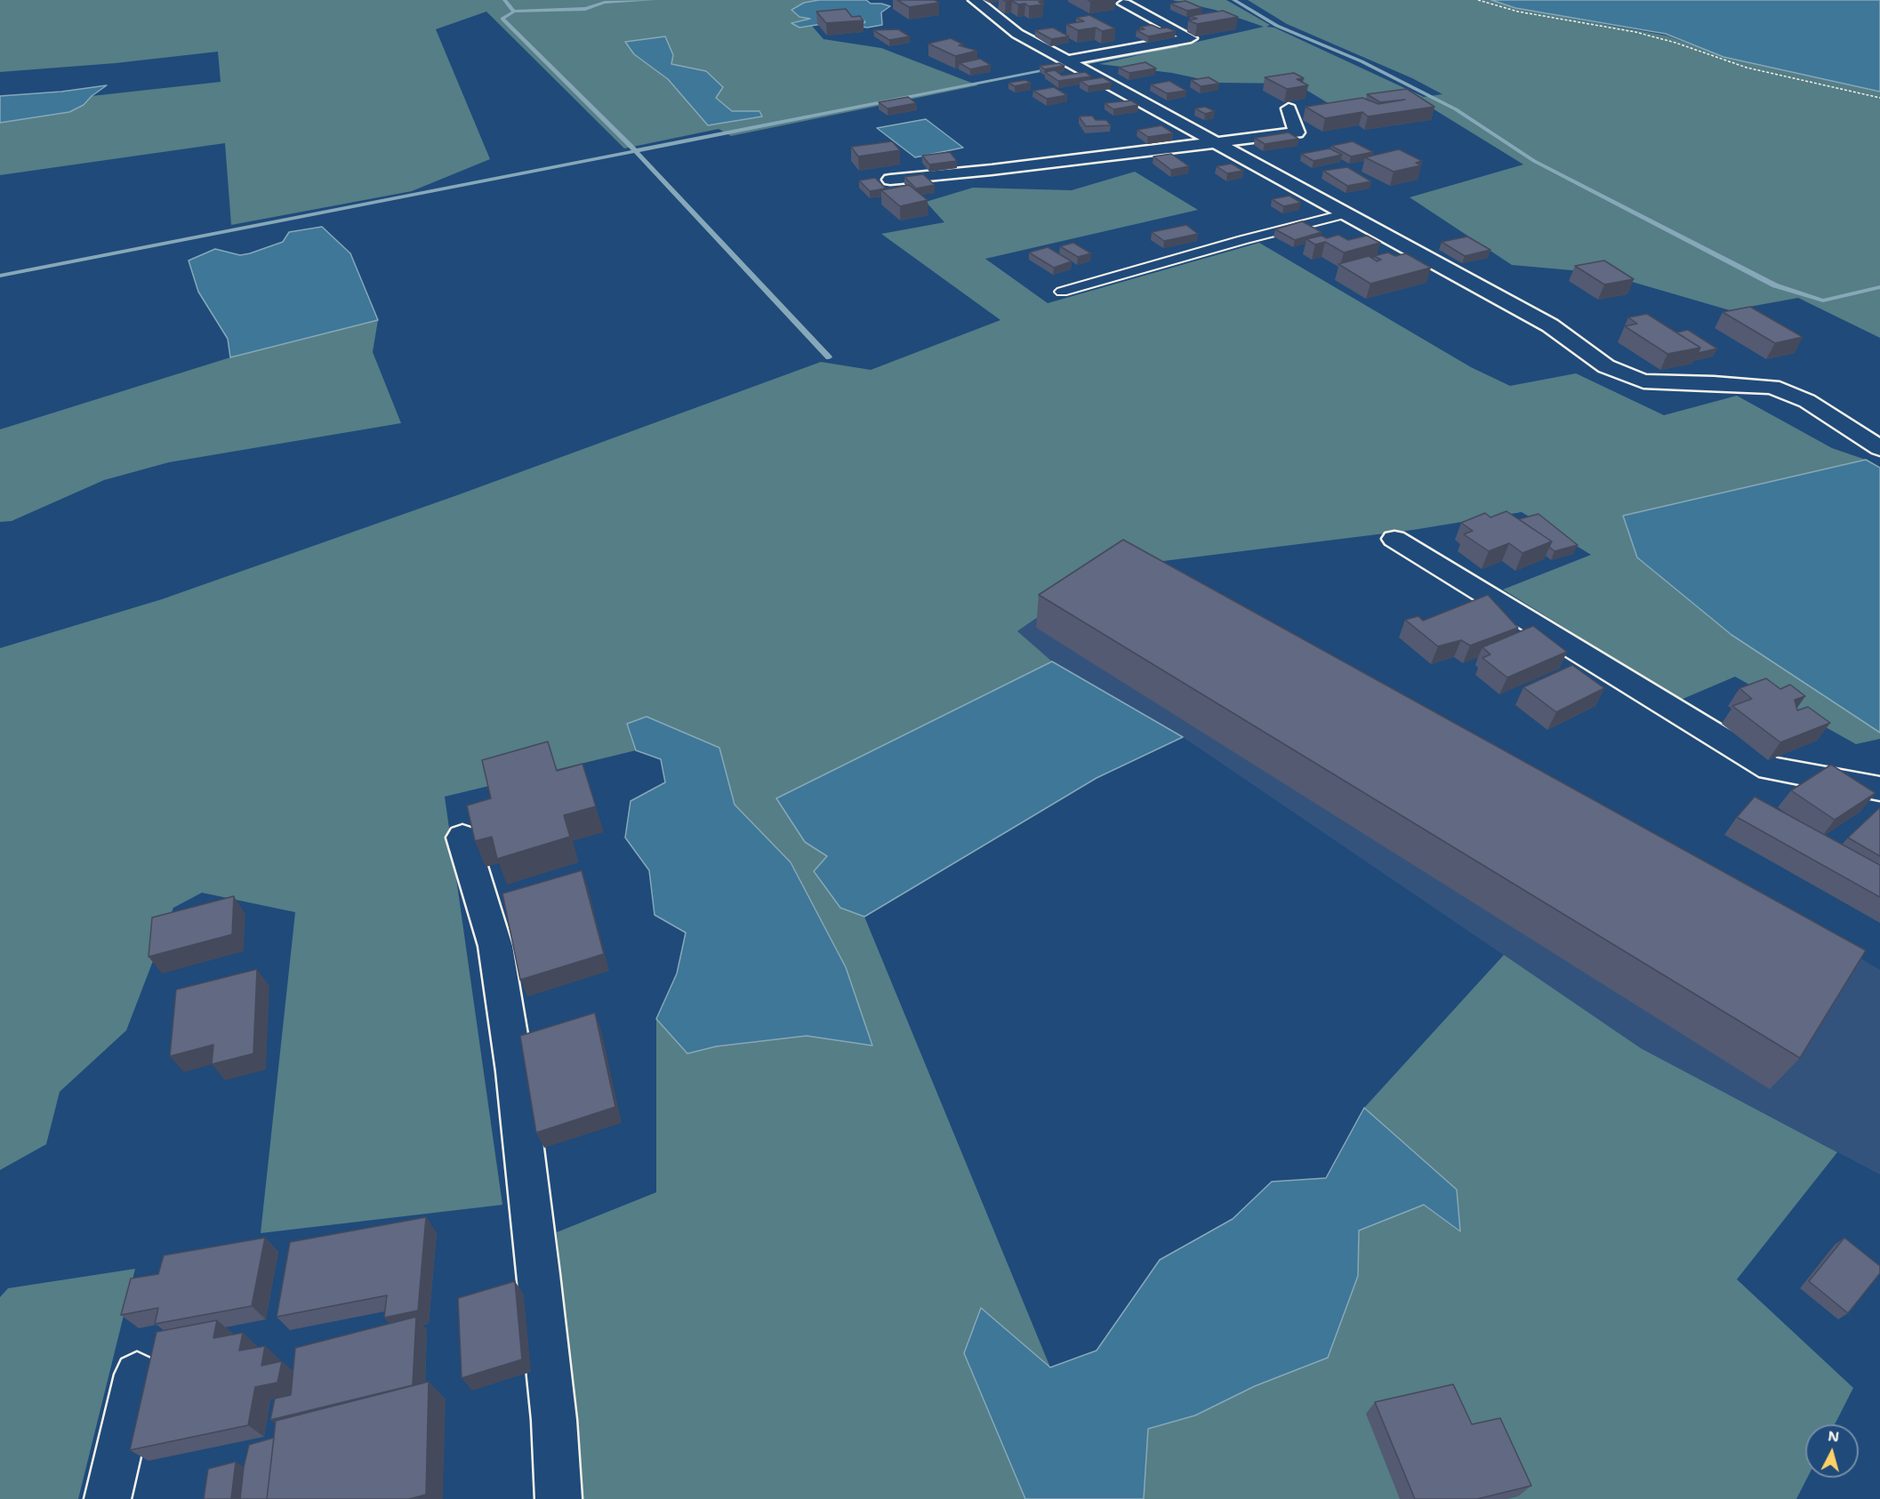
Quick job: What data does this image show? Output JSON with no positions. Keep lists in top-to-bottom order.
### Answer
{
  "north": "top"
}
